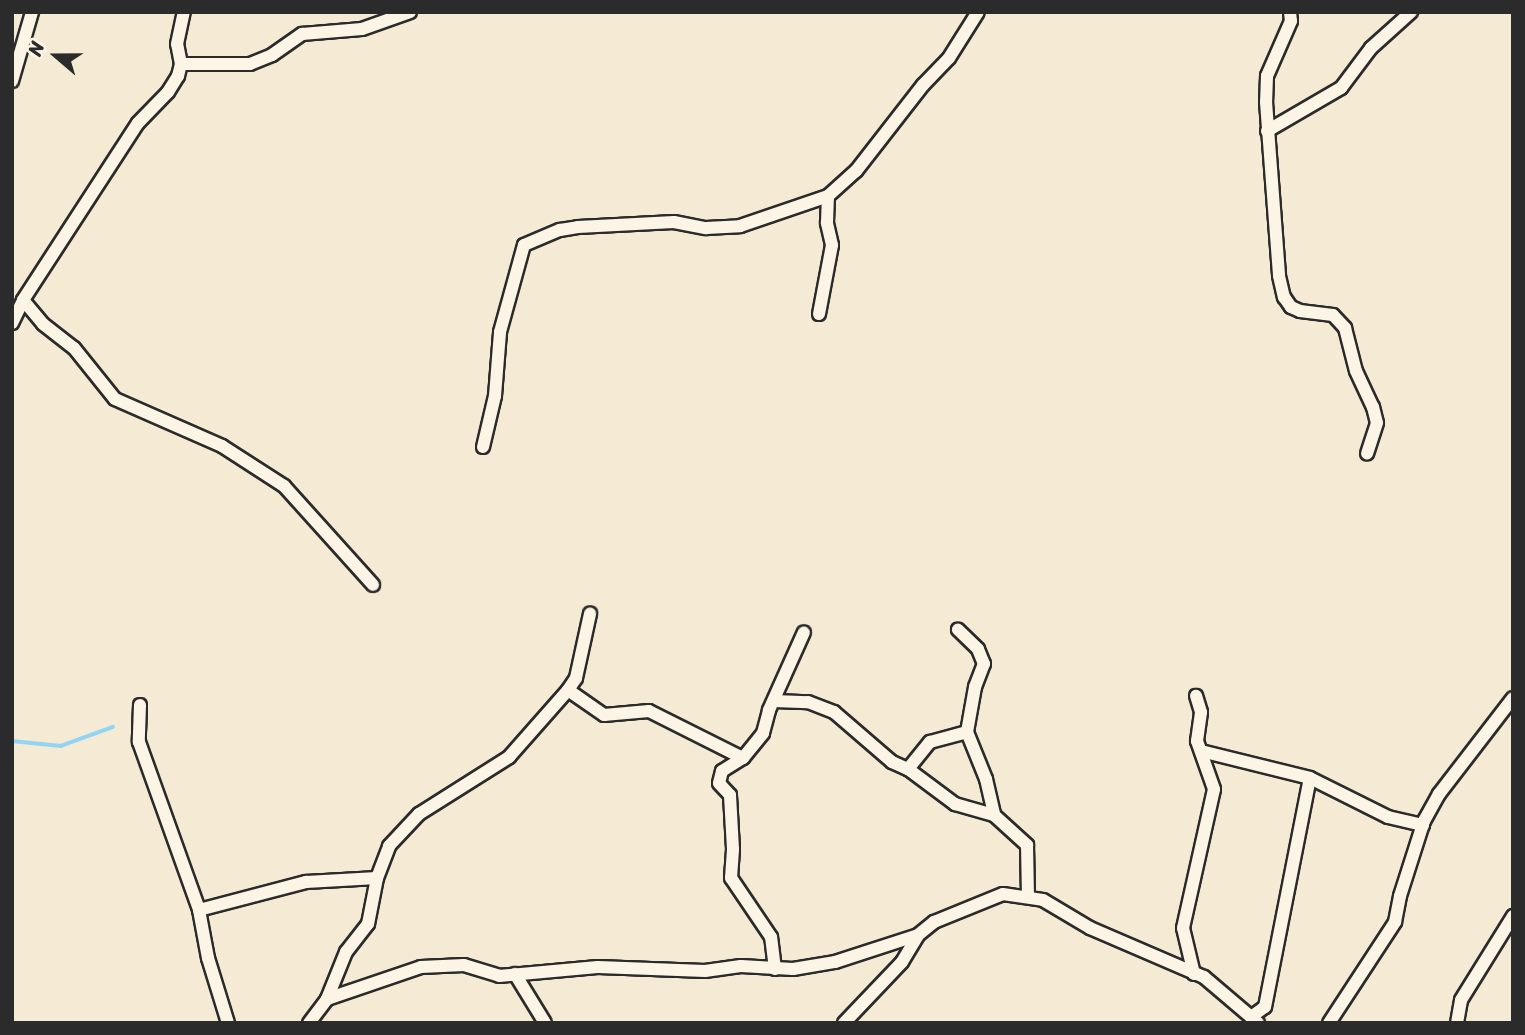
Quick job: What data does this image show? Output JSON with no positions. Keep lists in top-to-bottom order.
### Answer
{
  "north": "left"
}
